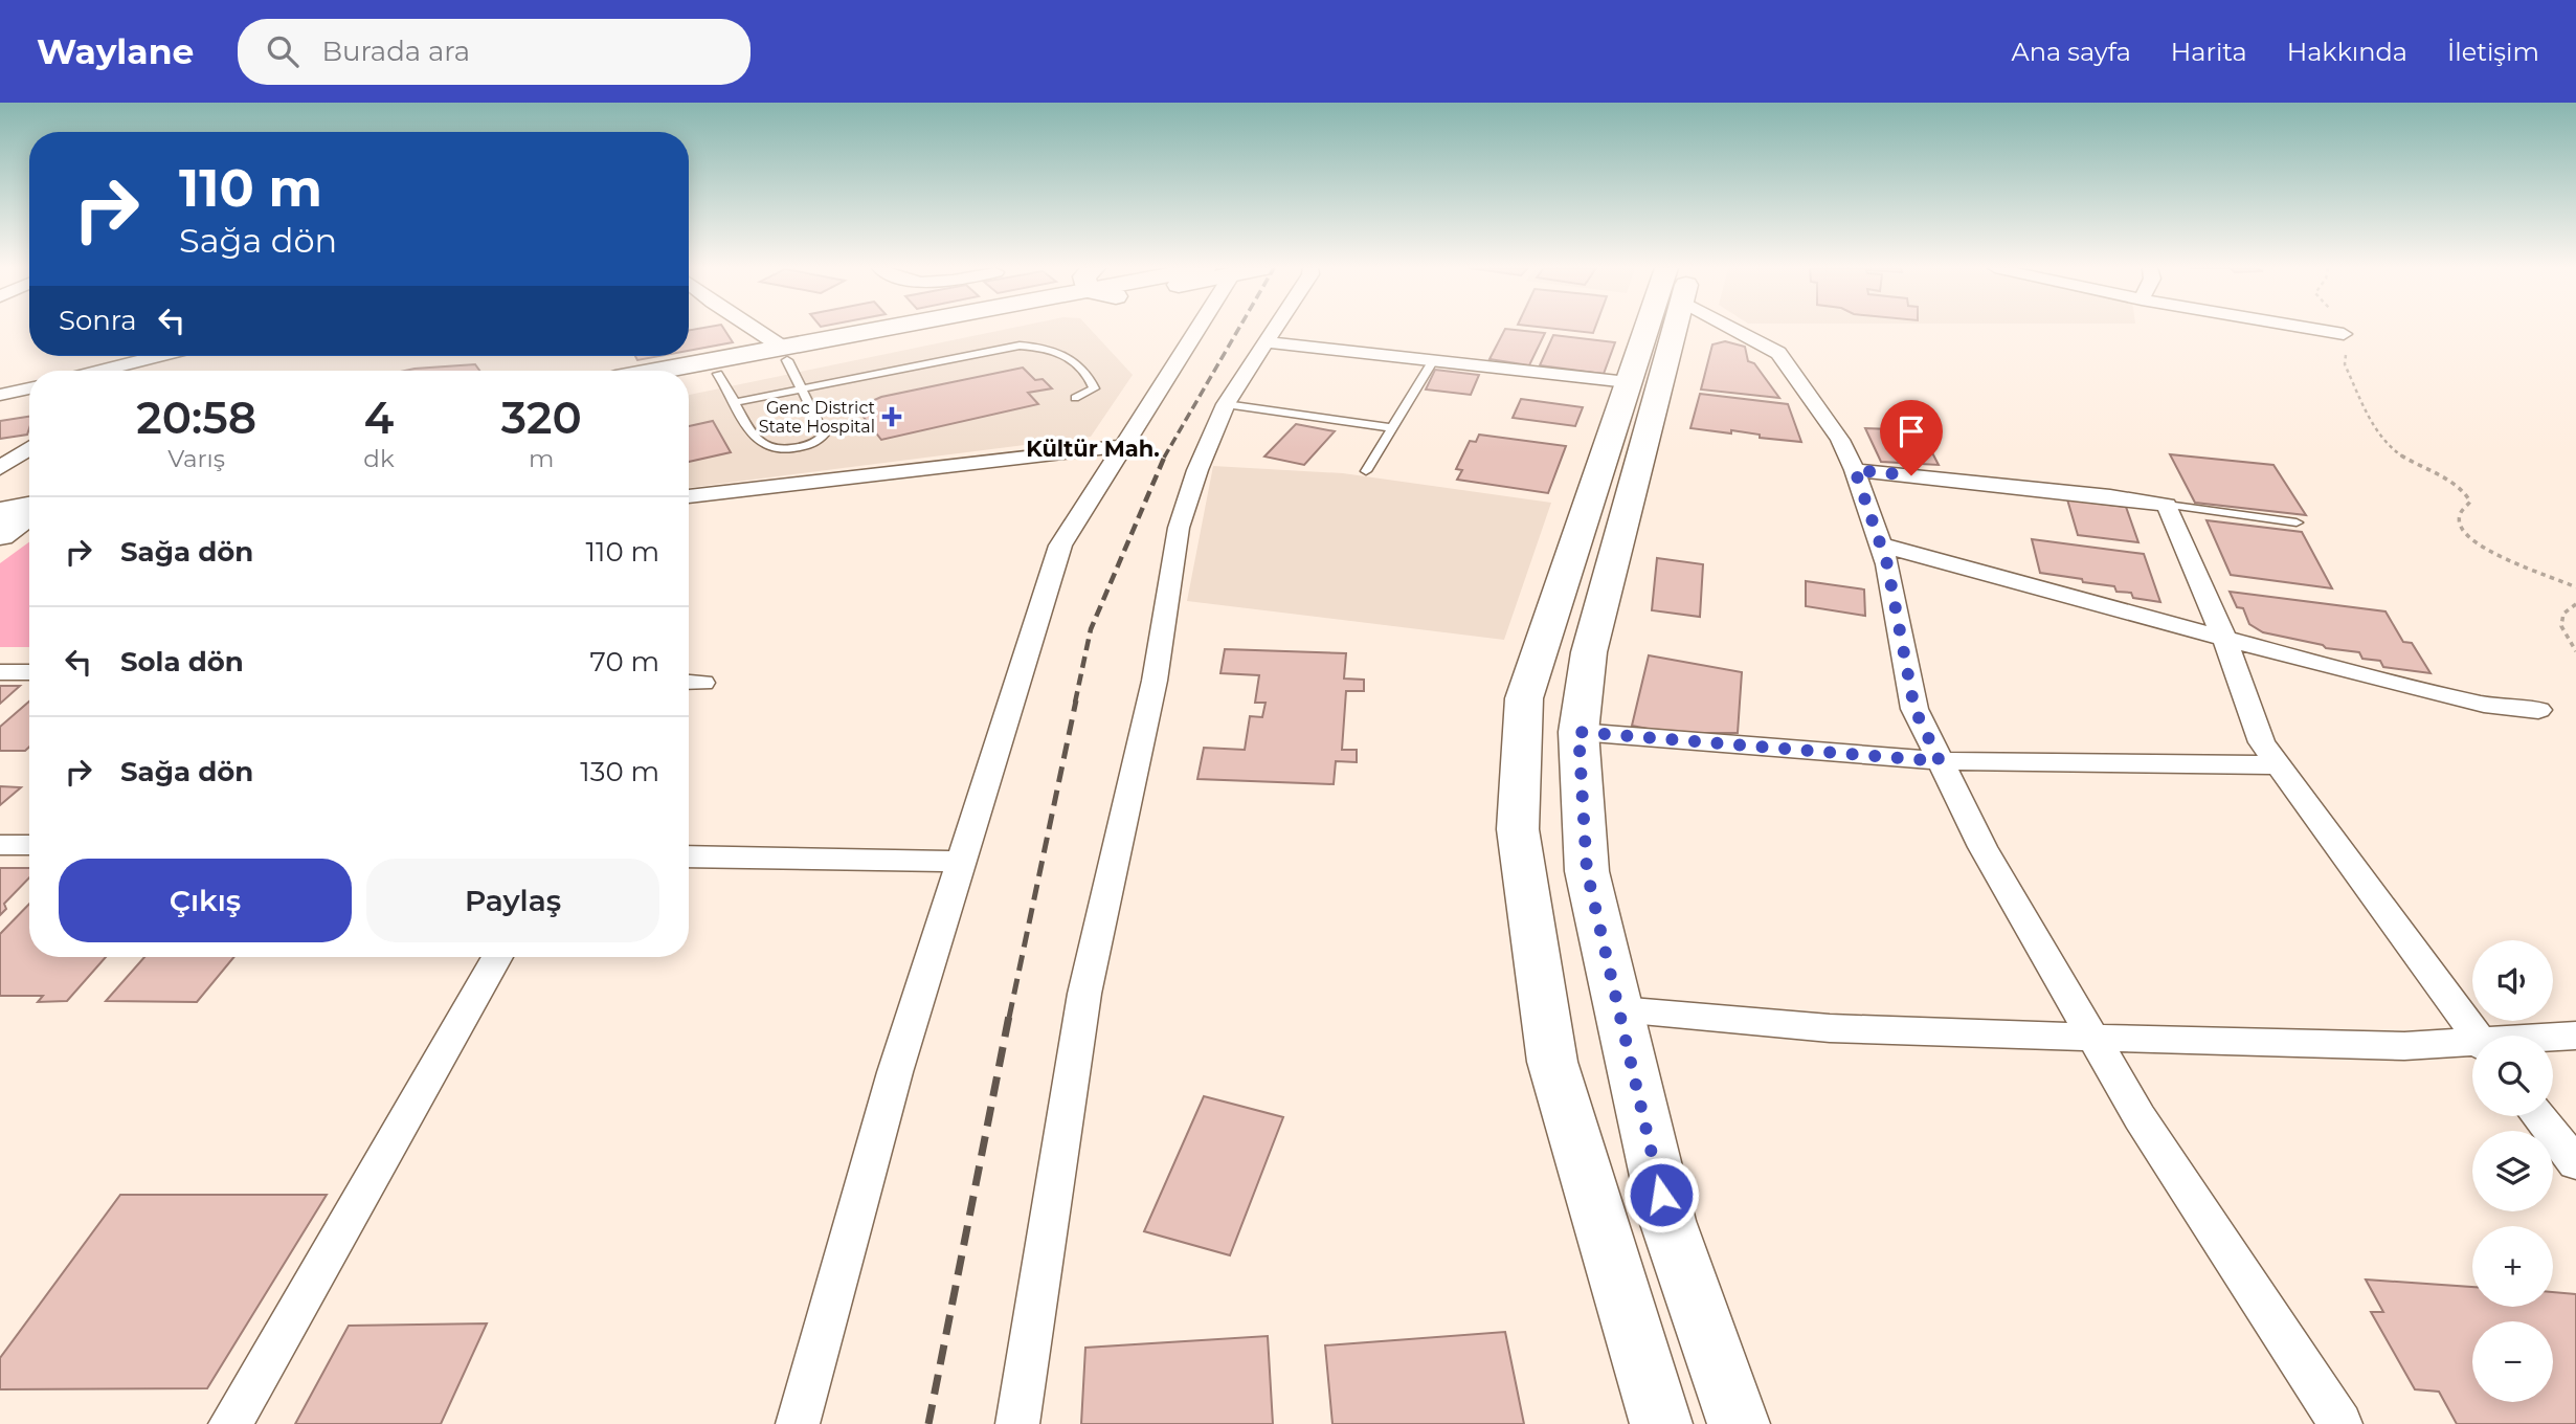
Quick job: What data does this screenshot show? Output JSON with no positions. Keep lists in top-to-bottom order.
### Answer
{
  "districts": ["Kültür Mah."],
  "places": {
    "health": ["Genc District State Hospital"]
  },
  "page": {
    "header": "Waylane",
    "search": "Burada ara",
    "nav": [
      "Ana sayfa",
      "Harita",
      "Hakkında",
      "İletişim"
    ],
    "turn": ["110 m", "Sağa dön"],
    "then": "Sonra",
    "eta": [
      "20:58",
      "Varış",
      "4",
      "dk",
      "320",
      "m"
    ],
    "list": [
      {
        "name": "Sağa dön",
        "value": "110 m"
      },
      {
        "name": "Sola dön",
        "value": "70 m"
      },
      {
        "name": "Sağa dön",
        "value": "130 m"
      }
    ],
    "buttons": ["Çıkış", "Paylaş"],
    "map_buttons": ["+", "−"]
  }
}
